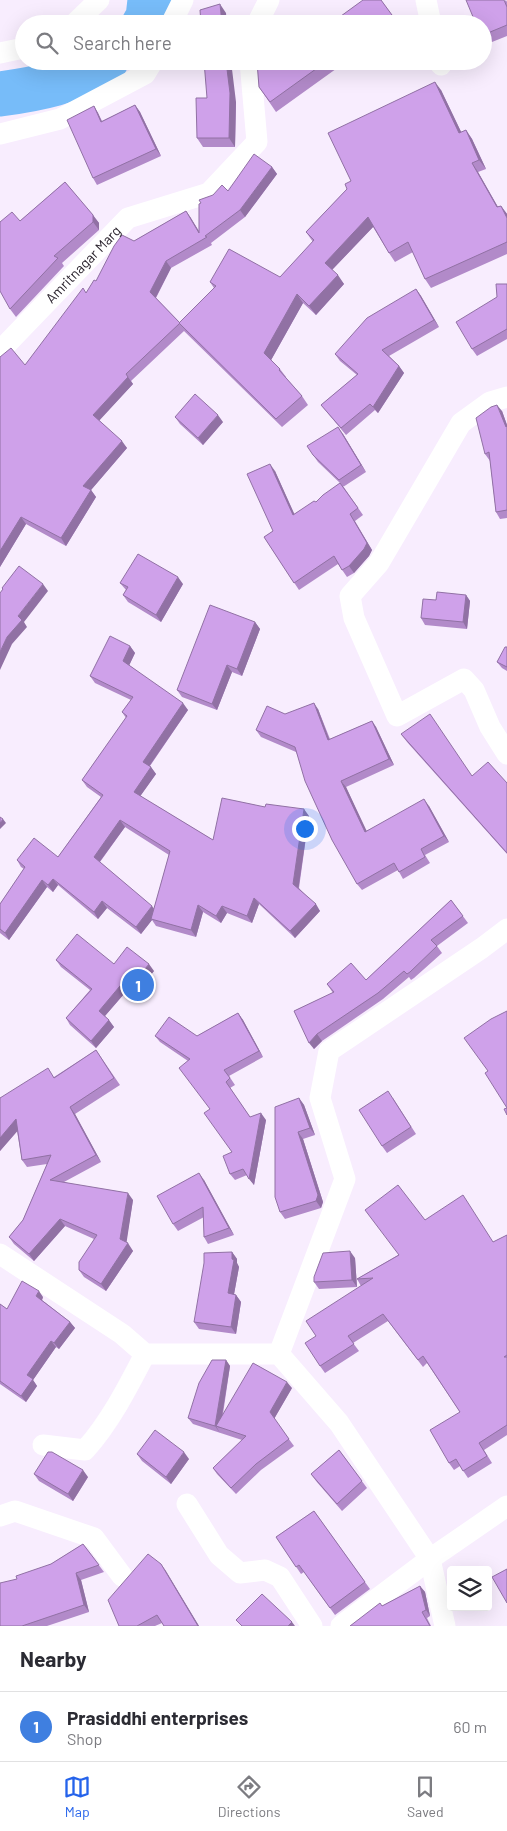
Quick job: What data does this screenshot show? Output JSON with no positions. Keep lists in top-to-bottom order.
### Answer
{
  "streets": {
    "street": ["Amritnagar Marg"]
  },
  "page": {
    "search": "Search here",
    "pins": "1",
    "heading": "Nearby",
    "list": [
      {
        "mark": "1",
        "name": "Prasiddhi enterprises",
        "note": "Shop",
        "value": "60 m"
      }
    ],
    "nav": ["Map", "Directions", "Saved"]
  }
}
